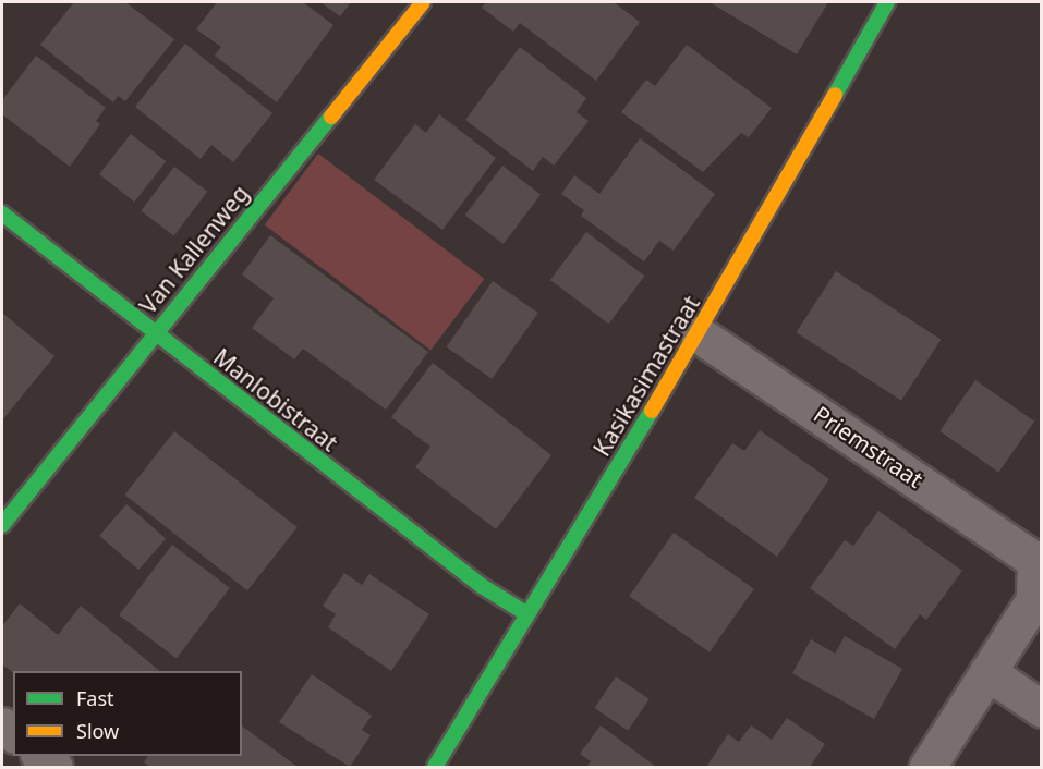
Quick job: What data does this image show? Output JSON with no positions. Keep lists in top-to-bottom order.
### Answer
{
  "streets": {
    "street": [
      "Van Kallenweg",
      "Kasikasimastraat",
      "Manlobistraat",
      "Priemstraat"
    ]
  },
  "crossings": [
    ["Van Kallenweg", "Manlobistraat"],
    ["Kasikasimastraat", "Manlobistraat"],
    ["Kasikasimastraat", "Priemstraat"]
  ],
  "legend": ["Fast", "Slow"]
}
